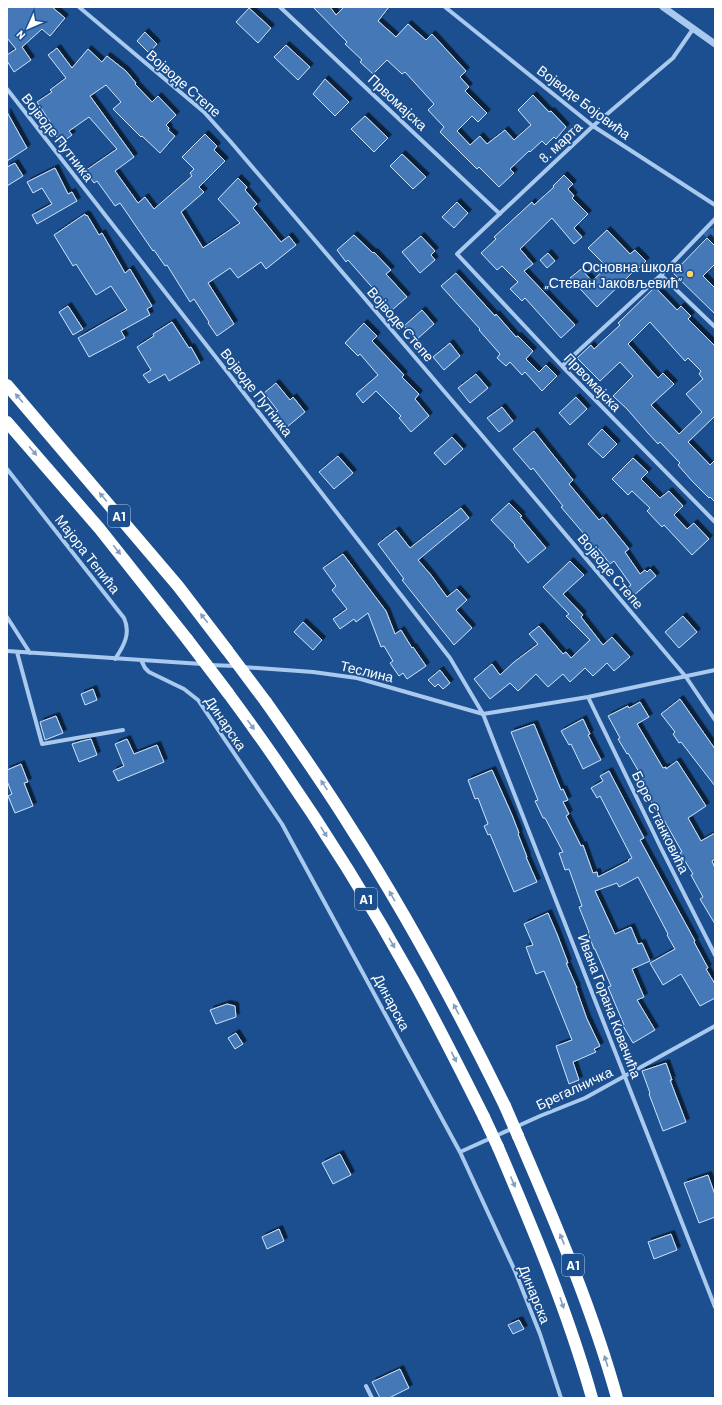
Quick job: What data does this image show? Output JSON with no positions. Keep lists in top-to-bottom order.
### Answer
{
  "streets": {
    "highway": ["A1"],
    "street": [
      "Војводе Степе",
      "Првомајска",
      "Војводе Бојовића",
      "Војводе Путника",
      "8. марта",
      "Мајора Тепића",
      "Теслина",
      "Динарска",
      "Боре Станковића",
      "Ивана Горана Ковачића",
      "Брегалничка"
    ]
  },
  "crossings": [
    ["Војводе Степе", "Теслина"],
    ["Првомајска", "8. марта"],
    ["Војводе Бојовића", "8. марта"],
    ["Војводе Путника", "Теслина"],
    ["Војводе Путника", "Ивана Горана Ковачића"],
    ["Мајора Тепића", "Теслина"],
    ["Теслина", "Динарска"],
    ["Теслина", "Боре Станковића"],
    ["Теслина", "Ивана Горана Ковачића"],
    ["Динарска", "Брегалничка"],
    ["Ивана Горана Ковачића", "Брегалничка"]
  ],
  "places": ["Основна школа „Стеван Јаковљевић”"],
  "north": "bottom left"
}
